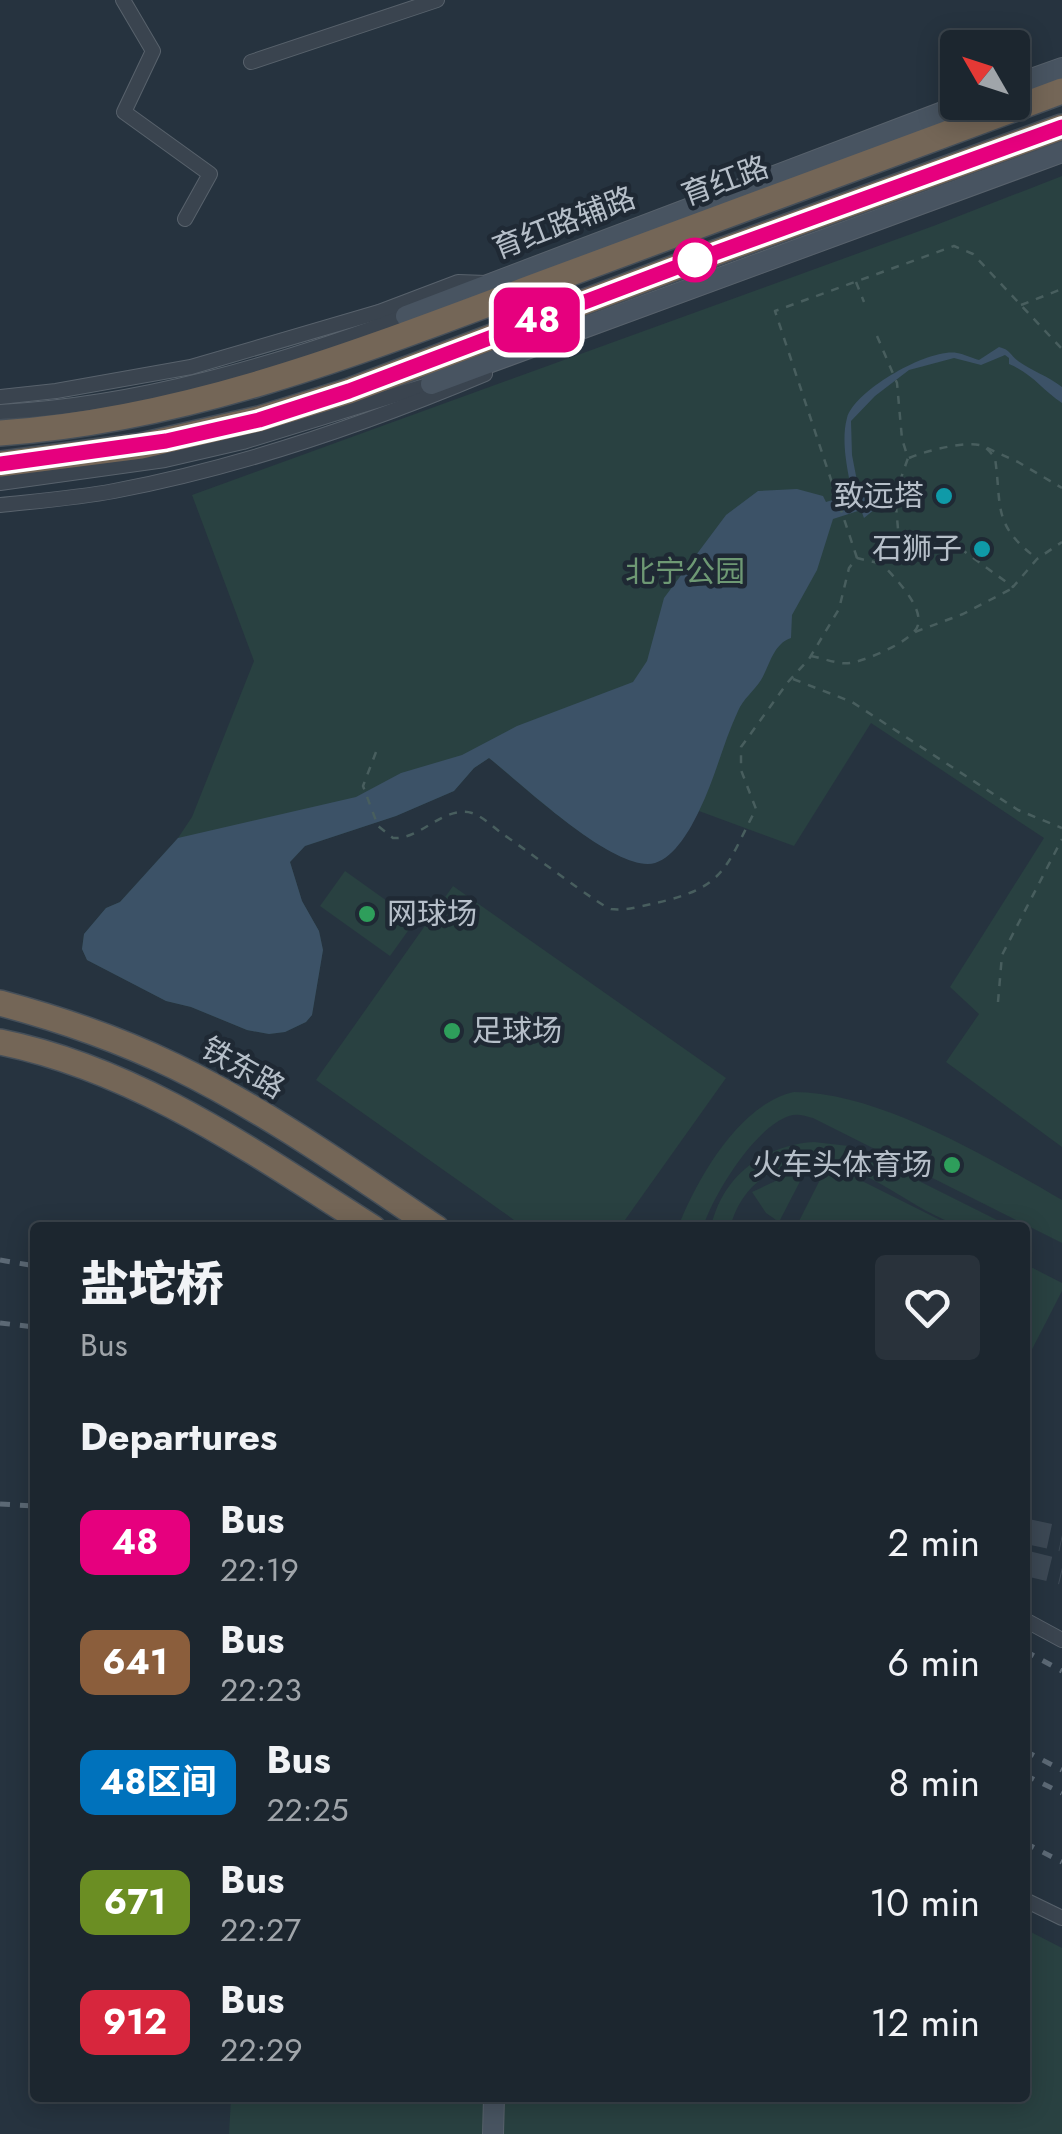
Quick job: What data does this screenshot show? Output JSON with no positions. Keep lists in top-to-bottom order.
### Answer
{
  "streets": {
    "highway": ["育红路", "铁东路"],
    "main road": ["育红路辅路"]
  },
  "crossings": [
    ["育红路", "育红路辅路"]
  ],
  "parks": ["北宁公园"],
  "places": [
    "致远塔",
    "石狮子",
    "网球场",
    "足球场",
    "火车头体育场"
  ],
  "lines": ["bus line 48"],
  "north": "top left",
  "page": {
    "on_map": "48",
    "heading": [
      ["盐坨桥", "Bus"],
      "Departures"
    ],
    "list": [
      {
        "mark": "48",
        "name": "Bus",
        "note": "22:19",
        "value": "2 min"
      },
      {
        "mark": "641",
        "name": "Bus",
        "note": "22:23",
        "value": "6 min"
      },
      {
        "mark": "48区间",
        "name": "Bus",
        "note": "22:25",
        "value": "8 min"
      },
      {
        "mark": "671",
        "name": "Bus",
        "note": "22:27",
        "value": "10 min"
      },
      {
        "mark": "912",
        "name": "Bus",
        "note": "22:29",
        "value": "12 min"
      }
    ]
  }
}
